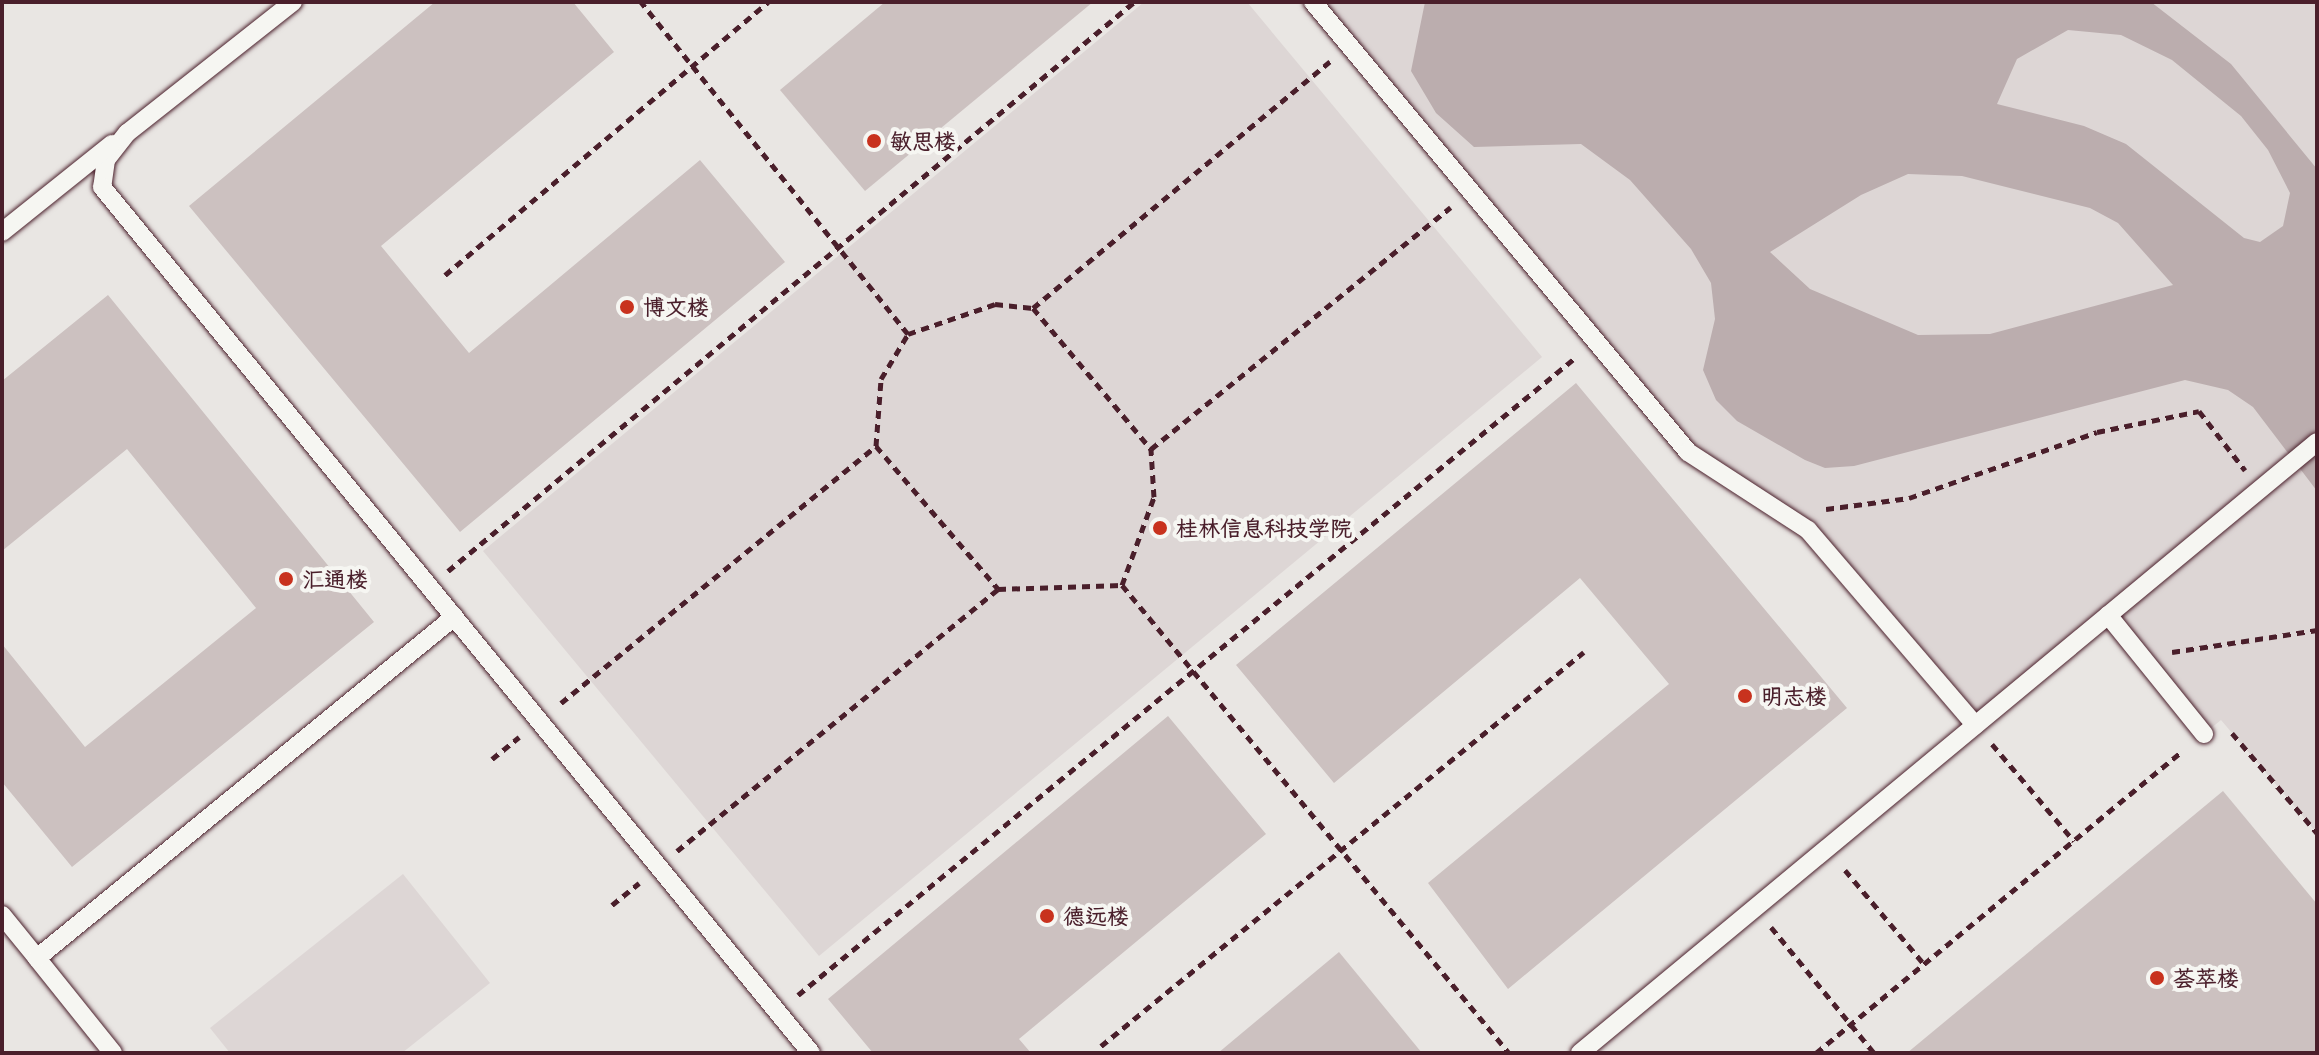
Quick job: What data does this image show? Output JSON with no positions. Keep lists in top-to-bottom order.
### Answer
{
  "places": [
    "敏思楼",
    "博文楼",
    "桂林信息科技学院",
    "汇通楼",
    "明志楼",
    "德远楼",
    "荟萃楼"
  ]
}
